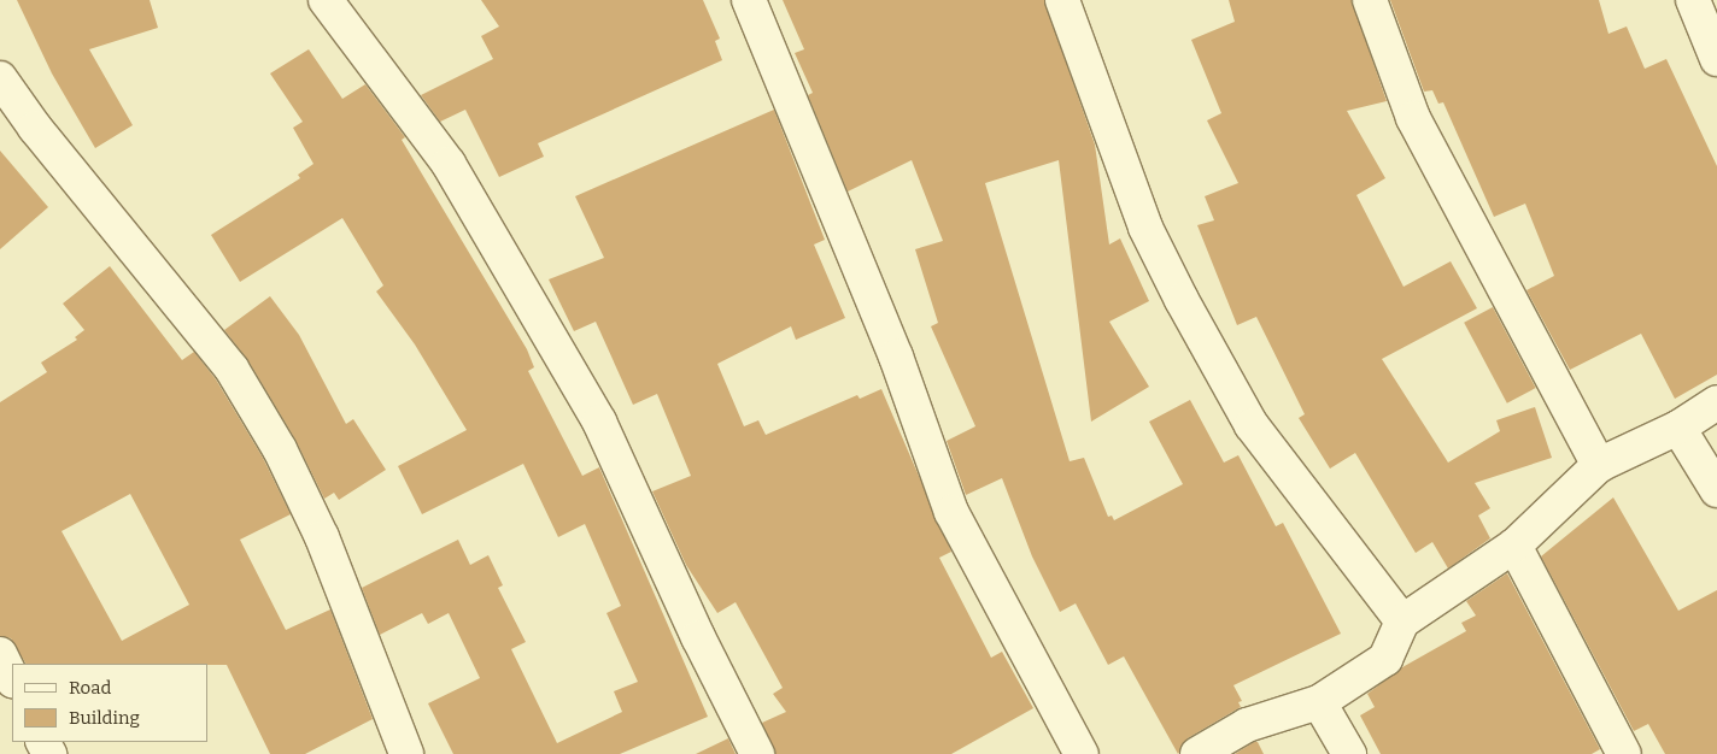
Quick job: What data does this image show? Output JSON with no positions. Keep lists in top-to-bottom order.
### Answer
{
  "legend": ["Road", "Building"]
}
